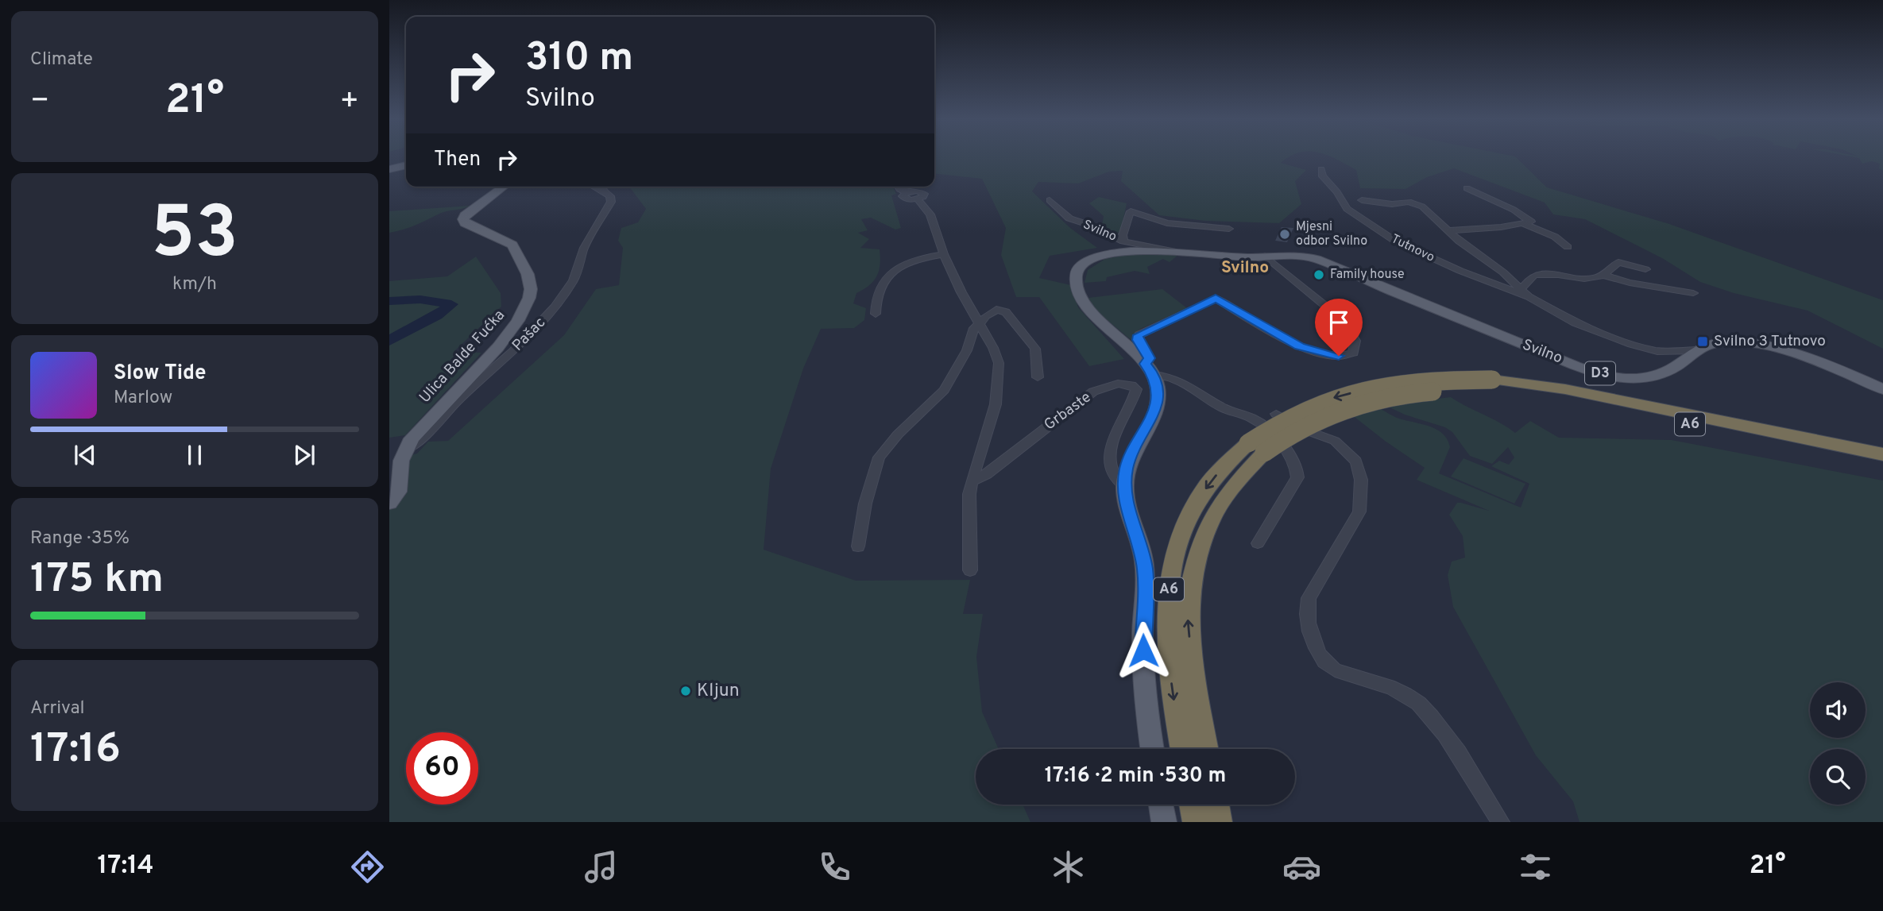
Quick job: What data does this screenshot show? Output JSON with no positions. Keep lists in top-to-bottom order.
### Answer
{
  "streets": {
    "highway": ["A6"],
    "main road": ["Svilno", "Ulica Balde Fućka", "D3"],
    "street": ["Tutnovo", "Pašac", "Grbaste"]
  },
  "crossings": [
    ["Svilno", "Tutnovo"],
    ["Pašac", "Ulica Balde Fućka"]
  ],
  "districts": ["Svilno"],
  "places": {
    "other": ["Mjesni odbor Svilno", "Family house", "Kljun"],
    "transit": ["Svilno 3 Tutnovo"]
  },
  "page": {
    "tile": [
      "Climate",
      ["53", "km/h"],
      ["Range · 35%", "175 km"],
      ["Arrival", "17:16"]
    ],
    "turn": ["310 m", "Svilno"],
    "heat": ["−", "21°", "+"],
    "then": "Then",
    "song": ["Slow Tide", "Marlow"],
    "limit": "60",
    "trip": "17:16 · 2 min · 530 m",
    "tabs": ["17:14", "21°"]
  }
}
